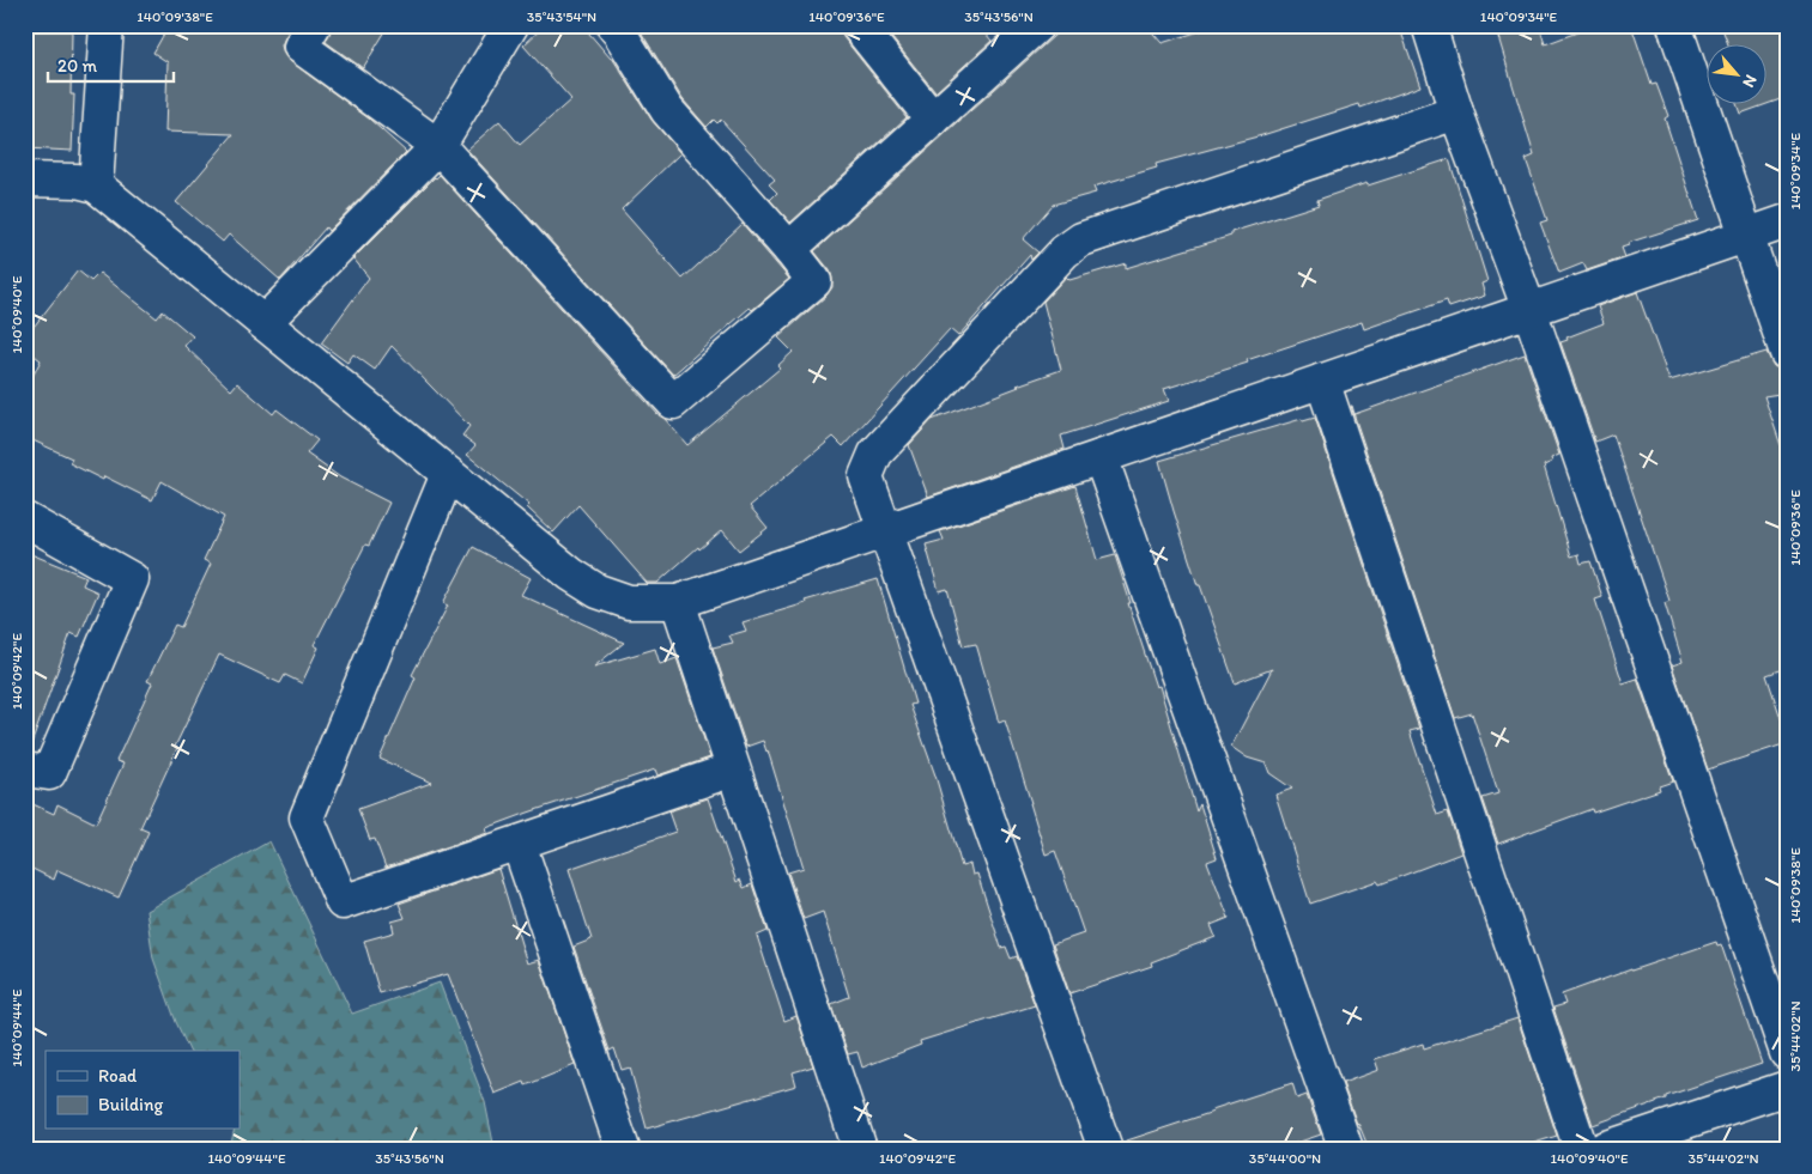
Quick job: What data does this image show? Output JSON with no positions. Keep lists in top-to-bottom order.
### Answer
{
  "legend": ["Road", "Building"],
  "scale_bar": "20 m",
  "north": "bottom right",
  "coordinates": [
    "140°09'38\"E",
    "35°43'54\"N",
    "140°09'36\"E",
    "35°43'56\"N",
    "140°09'34\"E",
    "140°09'40\"E",
    "140°09'42\"E",
    "140°09'44\"E",
    "35°44'02\"N",
    "35°44'00\"N"
  ]
}
